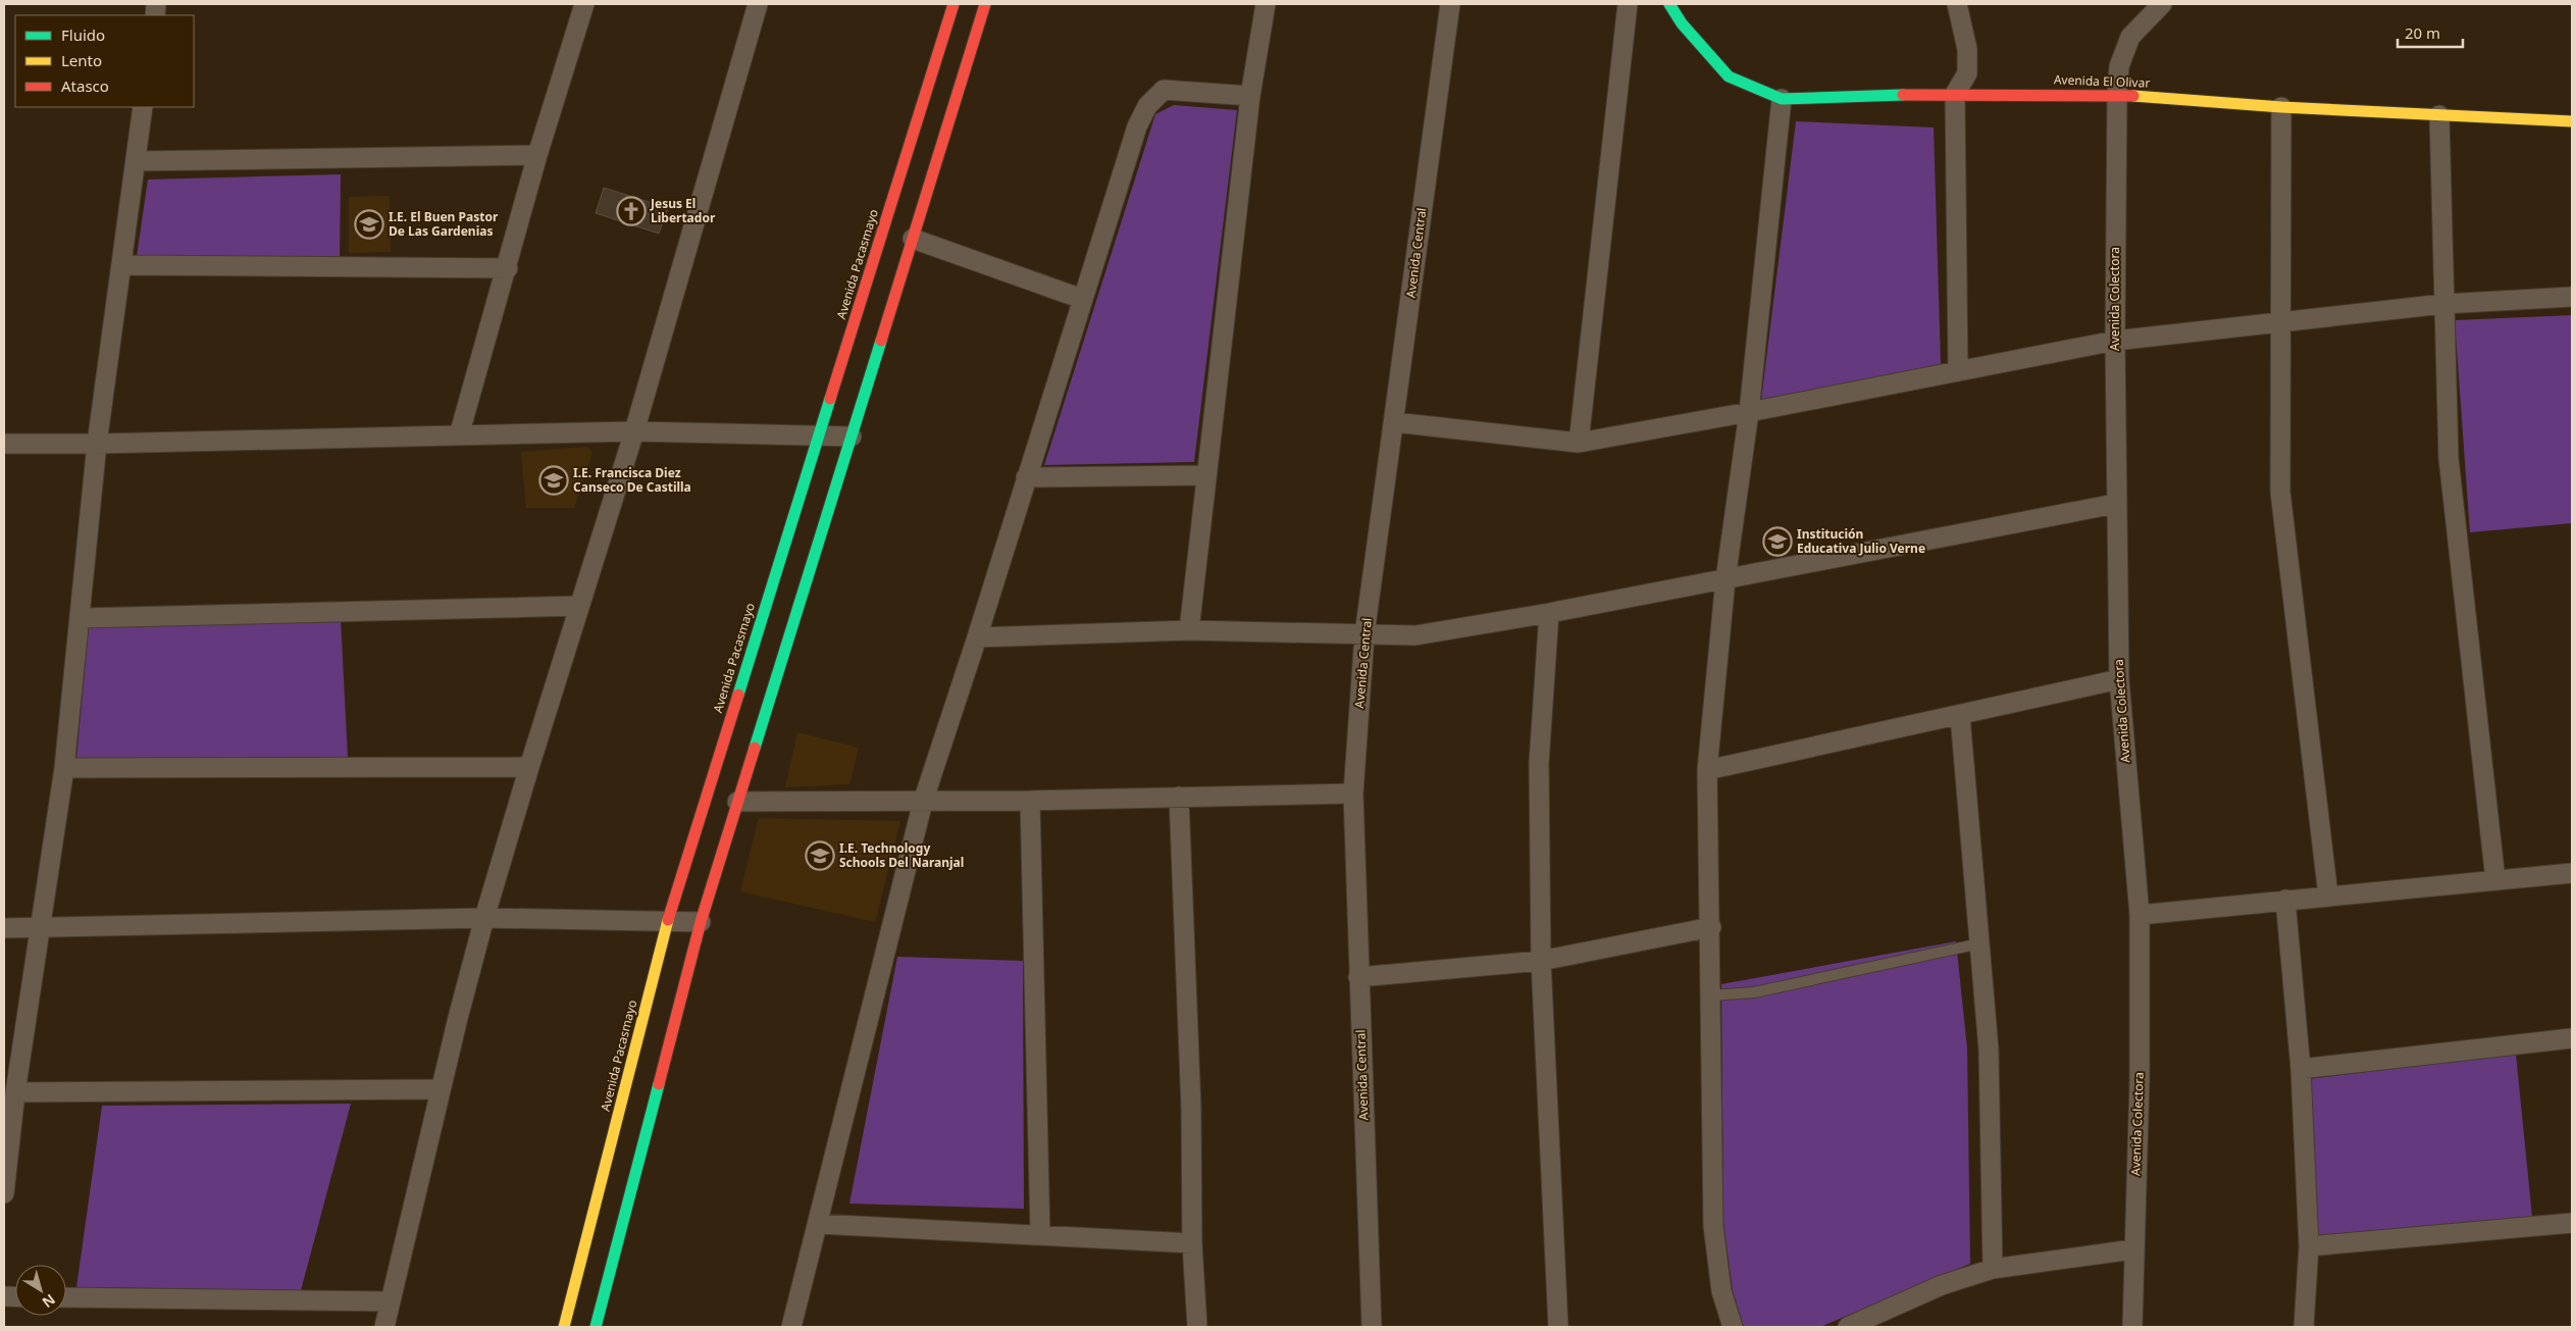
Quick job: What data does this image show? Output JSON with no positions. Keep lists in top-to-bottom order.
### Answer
{
  "streets": {
    "main road": ["Avenida El Olivar", "Avenida Pacasmayo"],
    "street": ["Avenida Central", "Avenida Colectora"]
  },
  "crossings": [
    ["Avenida El Olivar", "Avenida Colectora"]
  ],
  "places": {
    "church": ["Jesus El Libertador"],
    "school or university": [
      "I.E. El Buen Pastor De Las Gardenias",
      "I.E. Francisca Diez Canseco De Castilla",
      "Institución Educativa Julio Verne",
      "I.E. Technology Schools Del Naranjal"
    ]
  },
  "legend": ["Fluido", "Lento", "Atasco"],
  "scale_bar": "20 m",
  "north": "bottom right"
}
